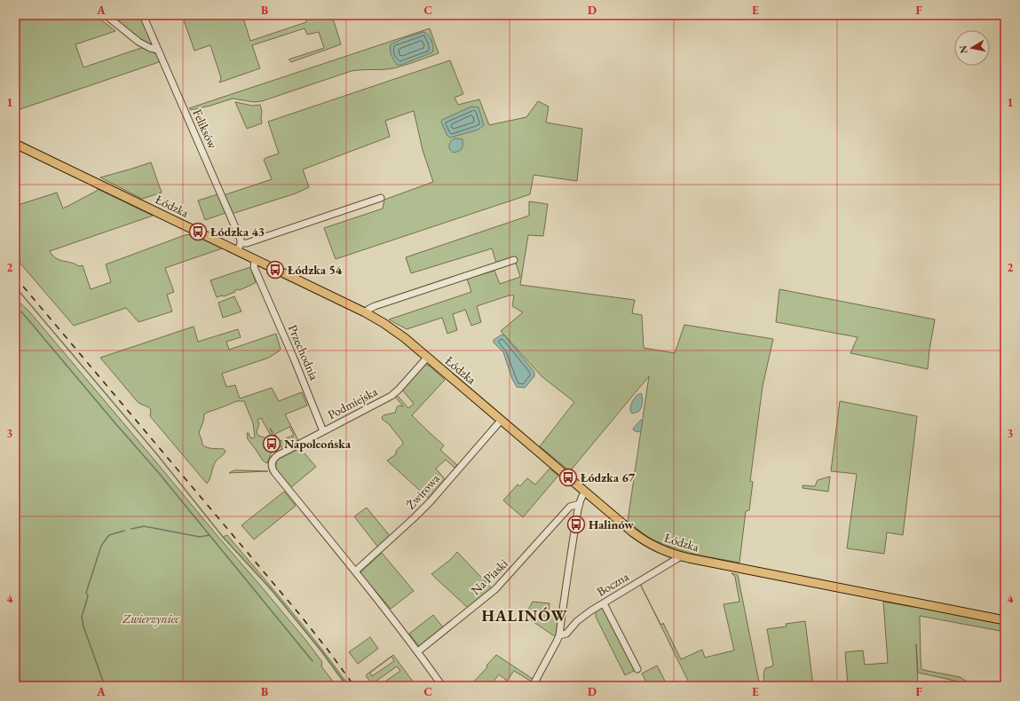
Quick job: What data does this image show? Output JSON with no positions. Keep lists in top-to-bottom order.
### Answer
{
  "streets": {
    "main road": ["Łódzka"],
    "street": [
      "Feliksów",
      "Przechodnia",
      "Podmiejska",
      "Żwirowa",
      "Na Piaski",
      "Boczna"
    ]
  },
  "crossings": [
    ["Łódzka", "Przechodnia"],
    ["Łódzka", "Podmiejska"],
    ["Łódzka", "Żwirowa"],
    ["Łódzka", "Boczna"],
    ["Przechodnia", "Podmiejska"],
    ["Podmiejska", "Żwirowa"]
  ],
  "districts": ["HALINÓW"],
  "parks": ["Zwierzyniec"],
  "places": {
    "bus stop": [
      "Łódzka 43",
      "Łódzka 54",
      "Napoleońska",
      "Łódzka 67",
      "Halinów"
    ]
  },
  "north": "left",
  "grid": {
    "columns": [
      "A",
      "B",
      "C",
      "D",
      "E",
      "F"
    ],
    "rows": [
      "1",
      "2",
      "3",
      "4"
    ]
  }
}
